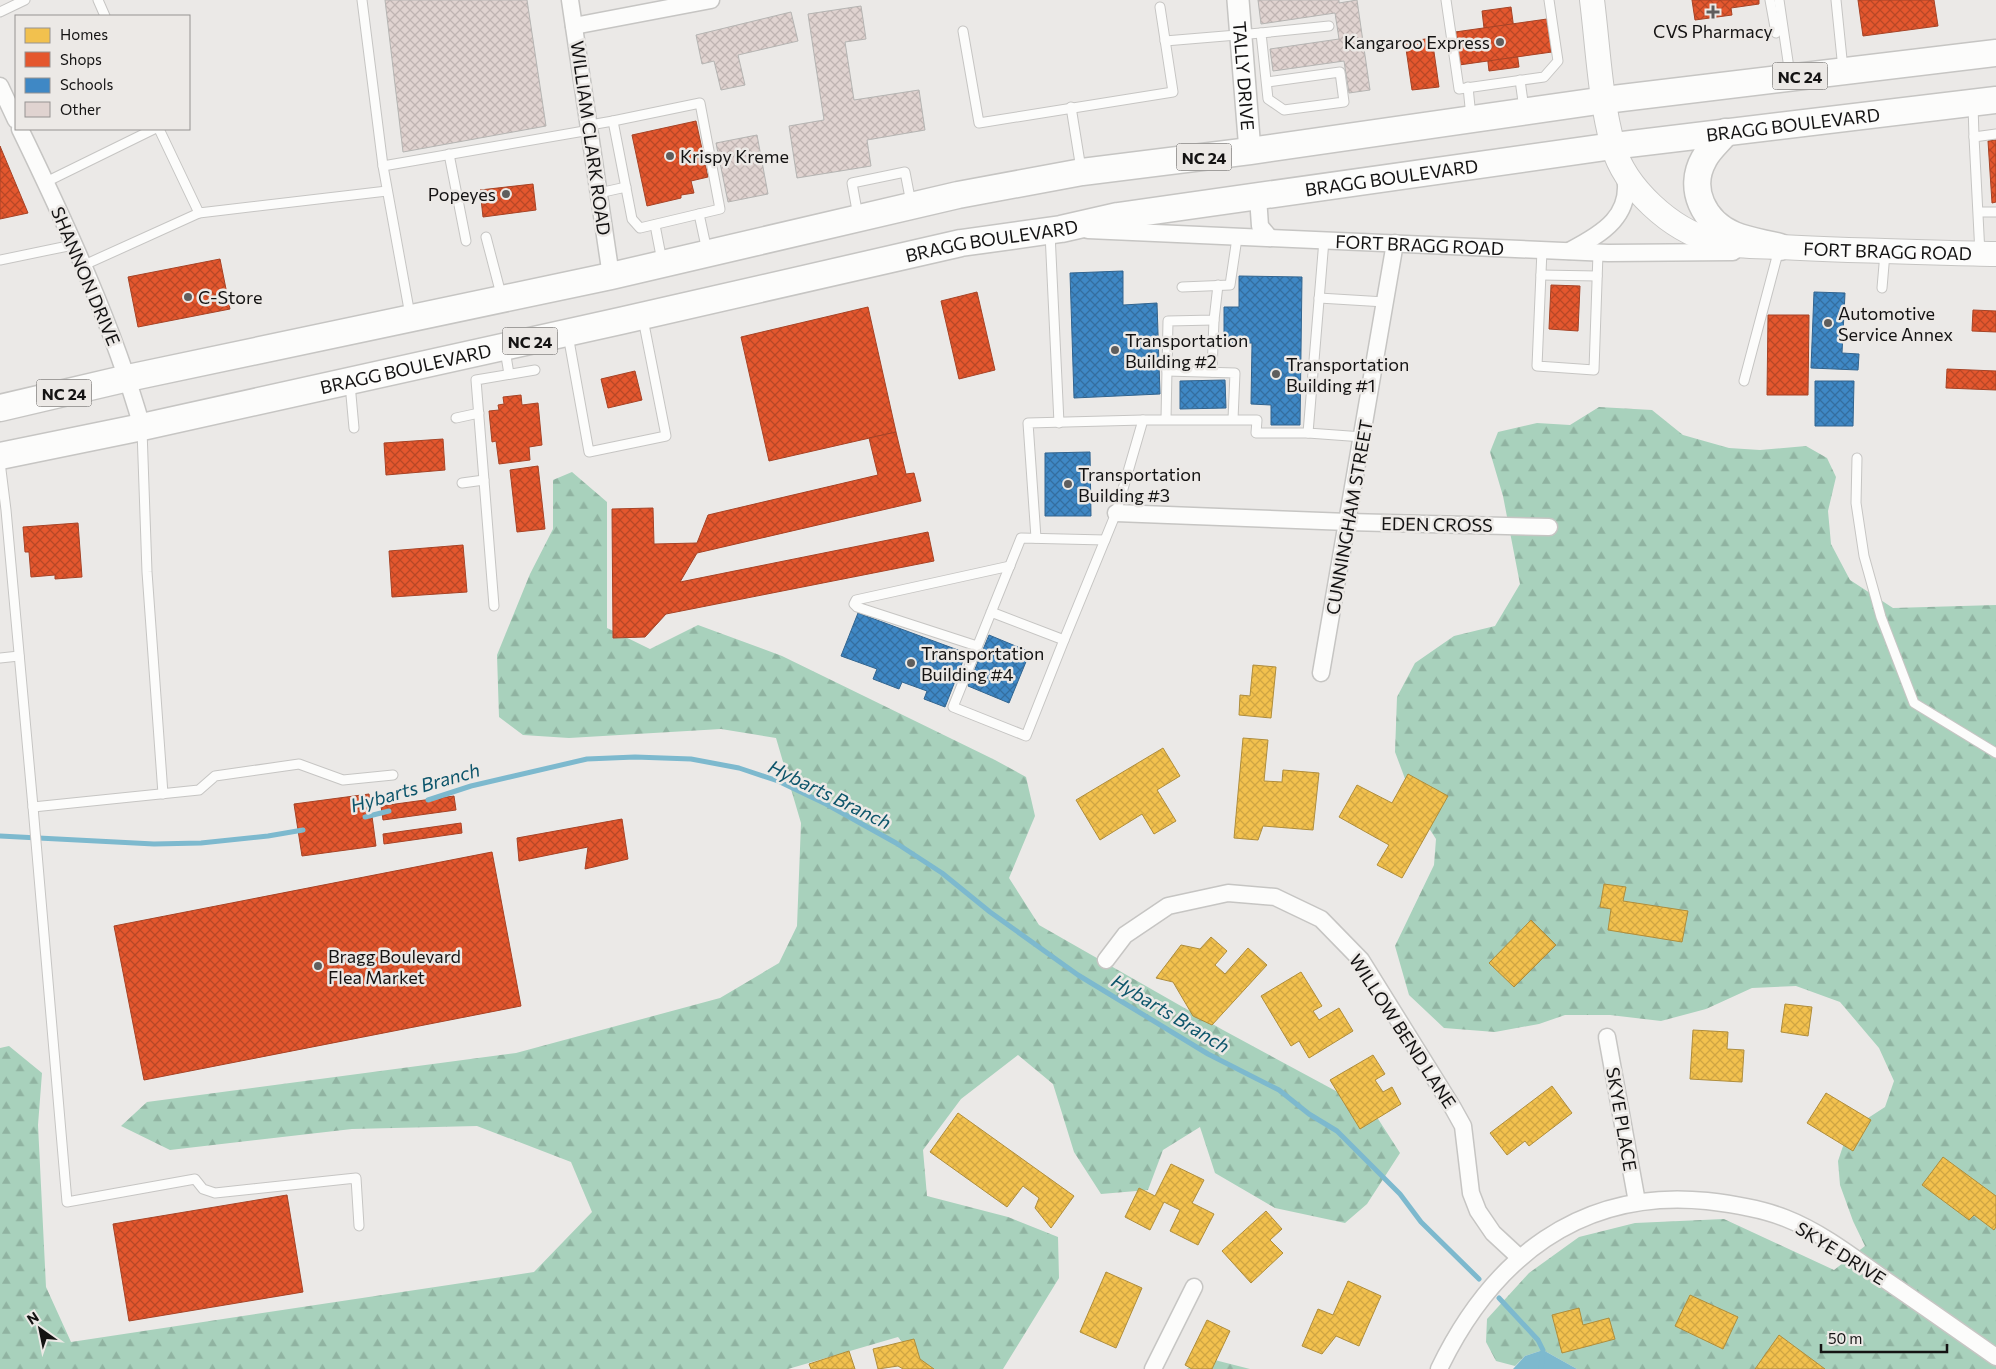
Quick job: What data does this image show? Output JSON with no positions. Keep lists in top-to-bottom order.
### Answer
{
  "streets": {
    "main road": ["NC 24", "BRAGG BOULEVARD", "FORT BRAGG ROAD"],
    "street": [
      "TALLY DRIVE",
      "WILLIAM CLARK ROAD",
      "SHANNON DRIVE",
      "CUNNINGHAM STREET",
      "EDEN CROSS",
      "WILLOW BEND LANE",
      "SKYE PLACE",
      "SKYE DRIVE"
    ]
  },
  "crossings": [
    ["TALLY DRIVE", "NC 24"],
    ["NC 24", "WILLIAM CLARK ROAD"],
    ["NC 24", "FORT BRAGG ROAD"],
    ["NC 24", "SHANNON DRIVE"],
    ["BRAGG BOULEVARD", "FORT BRAGG ROAD"],
    ["BRAGG BOULEVARD", "SHANNON DRIVE"],
    ["FORT BRAGG ROAD", "CUNNINGHAM STREET"],
    ["CUNNINGHAM STREET", "EDEN CROSS"],
    ["WILLOW BEND LANE", "SKYE DRIVE"],
    ["SKYE PLACE", "SKYE DRIVE"]
  ],
  "water": ["Hybarts Branch"],
  "places": {
    "health": ["CVS Pharmacy"],
    "other": [
      "Kangaroo Express",
      "Krispy Kreme",
      "Popeyes",
      "C-Store",
      "Automotive Service Annex",
      "Transportation Building #2",
      "Transportation Building #1",
      "Transportation Building #3",
      "Transportation Building #4",
      "Bragg Boulevard Flea Market"
    ]
  },
  "legend": [
    "Homes",
    "Shops",
    "Schools",
    "Other"
  ],
  "scale_bar": "50 m",
  "north": "top left"
}
